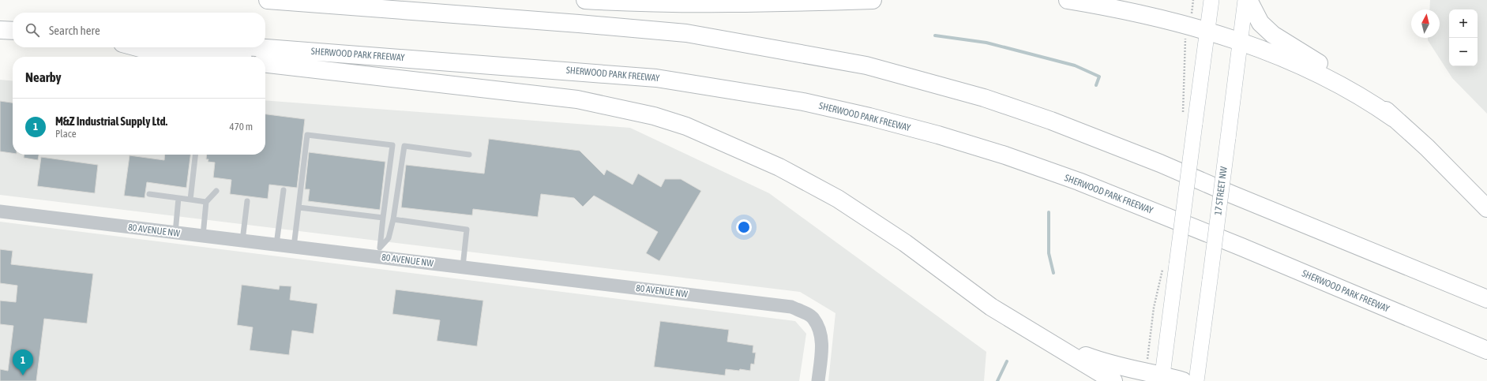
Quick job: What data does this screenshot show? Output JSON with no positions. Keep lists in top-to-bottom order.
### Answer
{
  "streets": {
    "highway": ["SHERWOOD PARK FREEWAY"],
    "main road": ["17 STREET NW"],
    "street": ["80 AVENUE NW"]
  },
  "north": "top",
  "page": {
    "map_buttons": ["+", "−"],
    "search": "Search here",
    "heading": "Nearby",
    "list": [
      {
        "mark": "1",
        "name": "M&Z Industrial Supply Ltd.",
        "note": "Place",
        "value": "470 m"
      }
    ],
    "pins": "1"
  }
}
